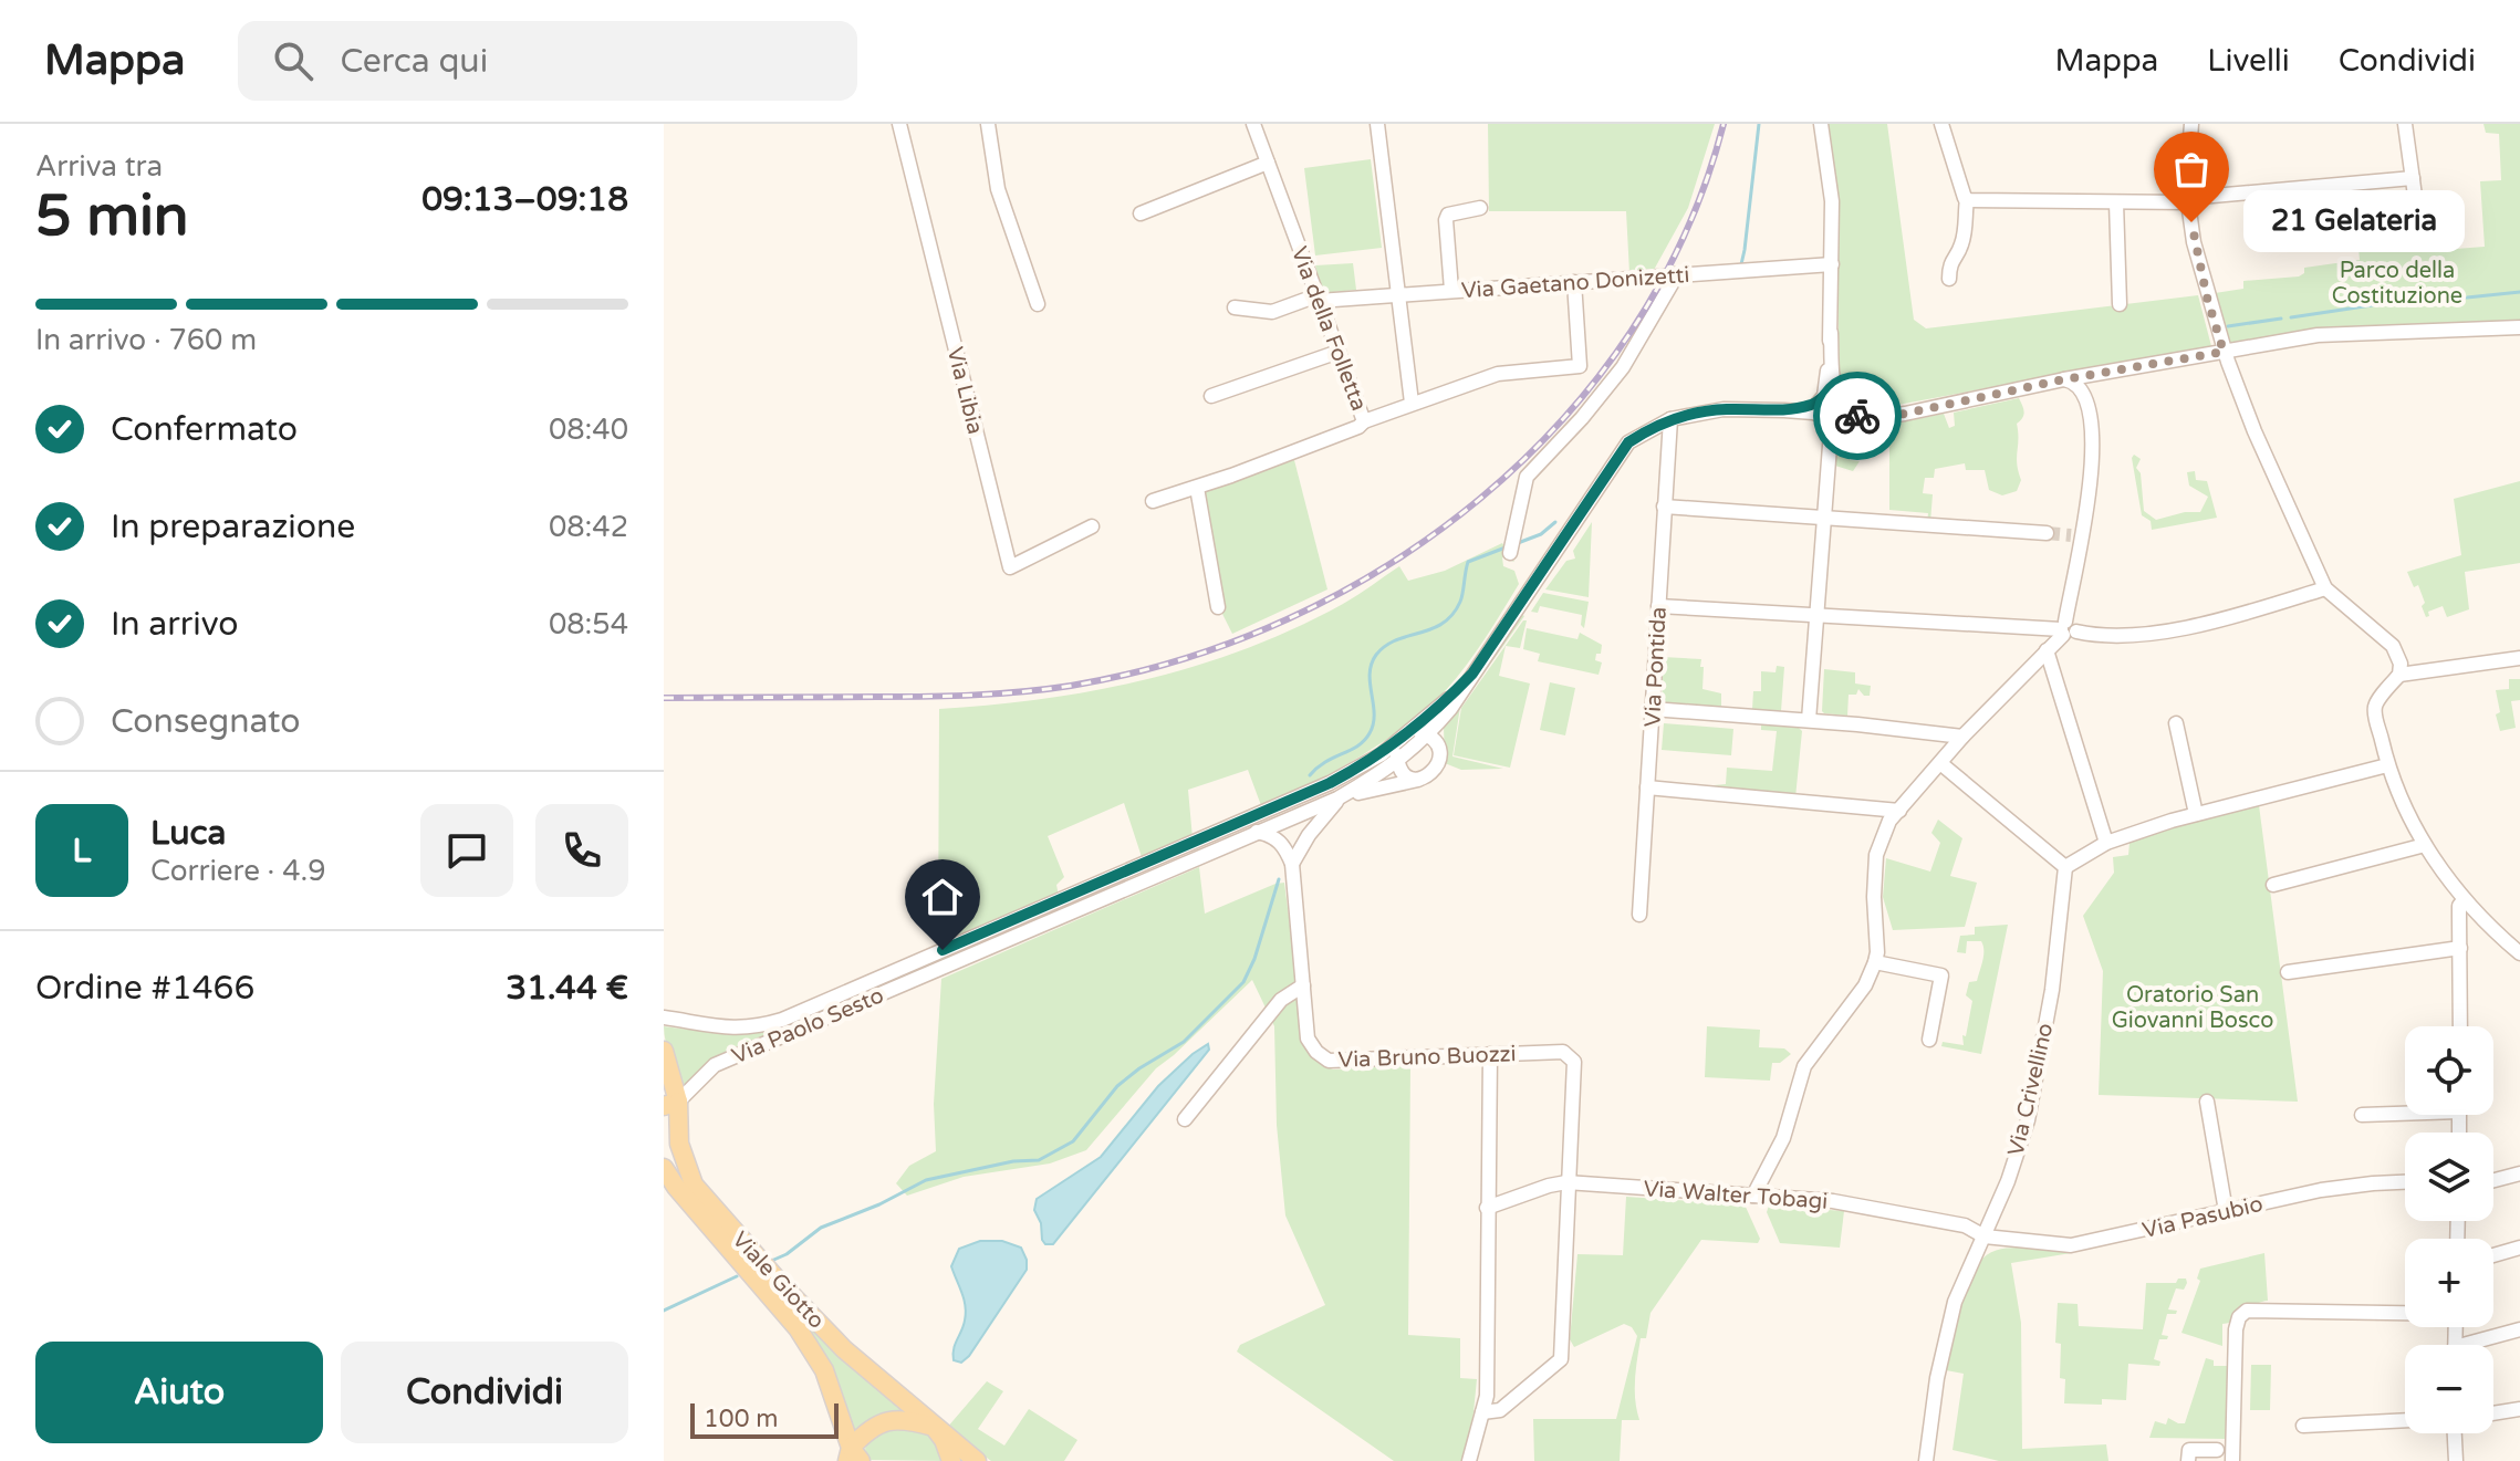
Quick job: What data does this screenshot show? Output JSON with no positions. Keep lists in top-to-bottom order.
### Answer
{
  "streets": {
    "main road": ["Viale Giotto"],
    "street": [
      "Via Gaetano Donizetti",
      "Via della Folletta",
      "Via Libia",
      "Via Pontida",
      "Via Paolo Sesto",
      "Via Bruno Buozzi",
      "Via Crivellino",
      "Via Walter Tobagi",
      "Via Pasubio"
    ]
  },
  "crossings": [
    ["Via Gaetano Donizetti", "Via della Folletta"],
    ["Via Pontida", "Via Paolo Sesto"],
    ["Via Paolo Sesto", "Viale Giotto"],
    ["Via Bruno Buozzi", "Via Walter Tobagi"],
    ["Via Crivellino", "Via Walter Tobagi"],
    ["Via Crivellino", "Via Pasubio"],
    ["Via Walter Tobagi", "Via Pasubio"]
  ],
  "parks": ["Parco della Costituzione", "Oratorio San Giovanni Bosco"],
  "places": ["21 Gelateria"],
  "scale_bar": "100 m",
  "page": {
    "header": "Mappa",
    "search": "Cerca qui",
    "nav": ["Mappa", "Livelli", "Condividi"],
    "heading": ["5 min", "Arriva tra", "09:13–09:18"],
    "panel": [
      "Luca",
      "Corriere · 4.9",
      "Ordine #1466",
      "31.44 €"
    ],
    "bubble": "21 Gelateria",
    "bar": "In arrivo · 760 m",
    "list": [
      ["Confermato", "08:40"],
      ["In preparazione", "08:42"],
      ["In arrivo", "08:54"],
      "Consegnato"
    ],
    "round": "L",
    "map_buttons": ["+", "−"],
    "buttons": ["Aiuto", "Condividi"],
    "scale": "100 m"
  }
}
